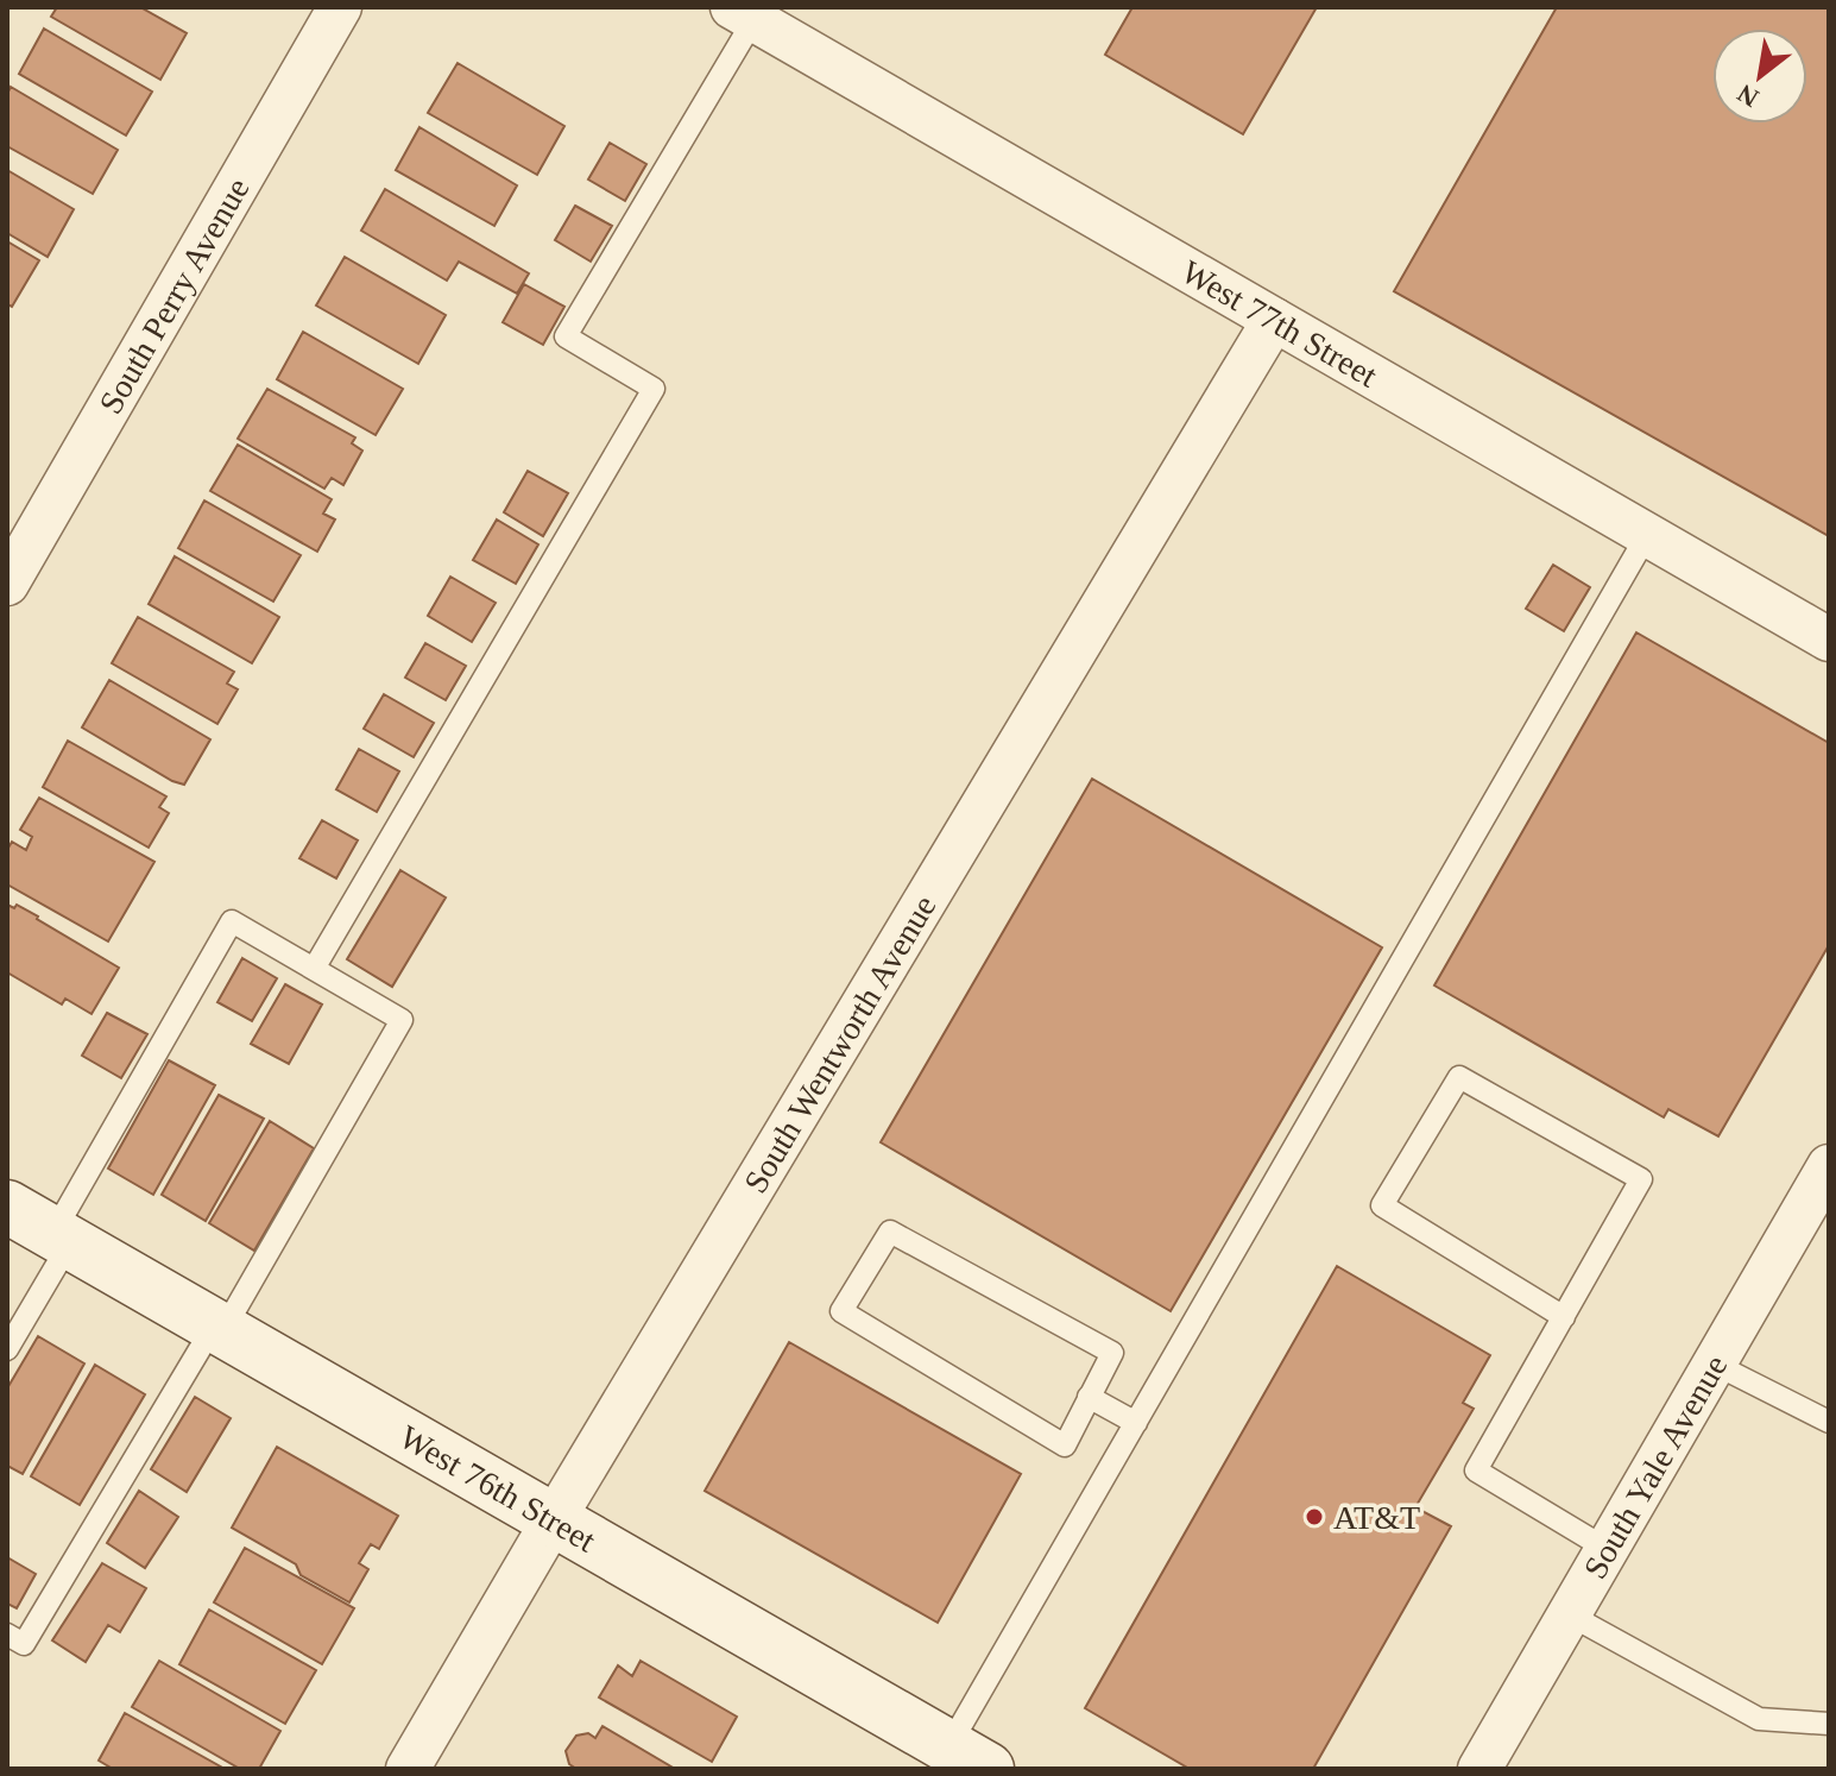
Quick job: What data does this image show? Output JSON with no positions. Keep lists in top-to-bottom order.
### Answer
{
  "streets": {
    "street": [
      "South Perry Avenue",
      "West 77th Street",
      "South Wentworth Avenue",
      "South Yale Avenue",
      "West 76th Street"
    ]
  },
  "crossings": [
    ["West 77th Street", "South Wentworth Avenue"],
    ["South Wentworth Avenue", "West 76th Street"]
  ],
  "places": ["AT&T"],
  "north": "bottom left"
}
